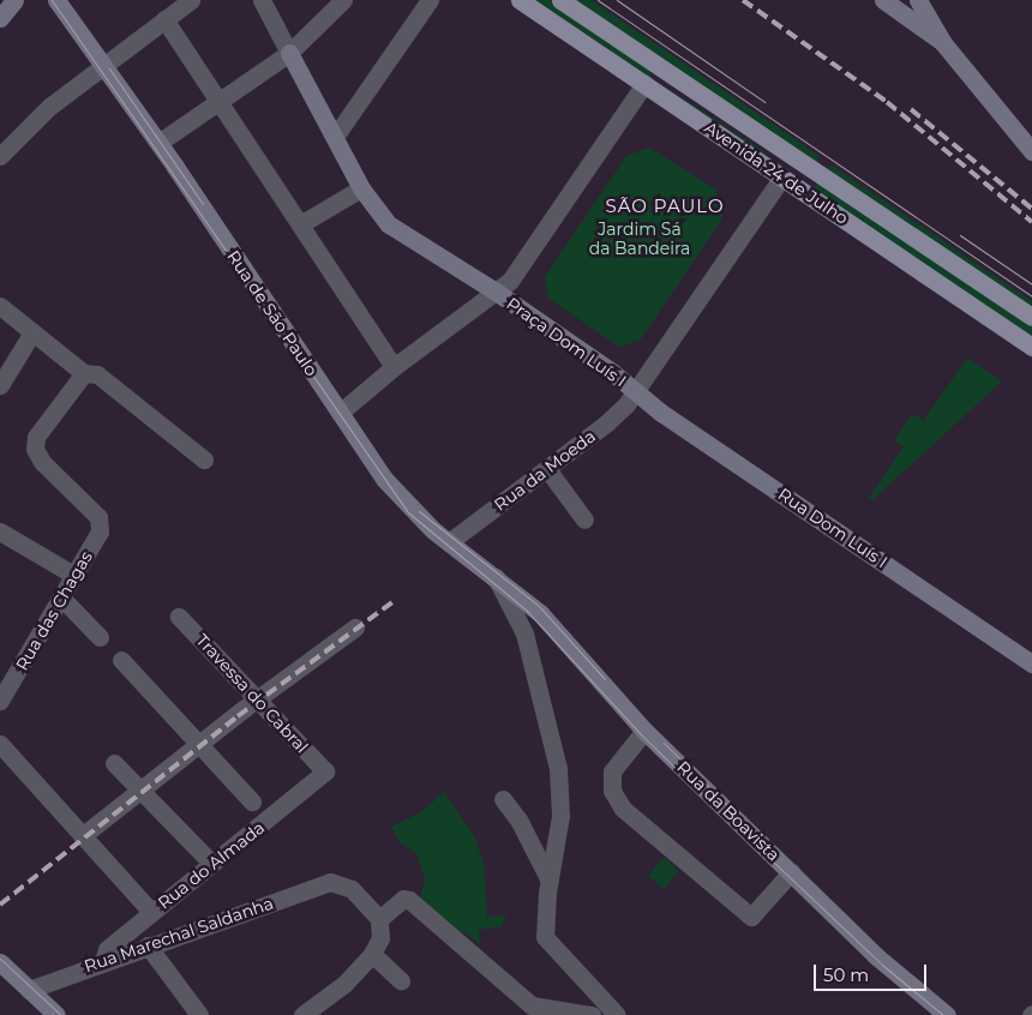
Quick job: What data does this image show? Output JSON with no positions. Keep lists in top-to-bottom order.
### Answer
{
  "streets": {
    "main road": ["Avenida 24 de Julho"],
    "street": [
      "Rua de São Paulo",
      "Praça Dom Luís I",
      "Rua da Moeda",
      "Rua Dom Luís I",
      "Rua das Chagas",
      "Travessa do Cabral",
      "Rua da Boavista",
      "Rua do Almada",
      "Rua Marechal Saldanha"
    ]
  },
  "crossings": [
    ["Avenida 24 de Julho", "Praça Dom Luís I"],
    ["Rua de São Paulo", "Rua da Moeda"],
    ["Rua de São Paulo", "Rua da Boavista"],
    ["Praça Dom Luís I", "Rua da Moeda"],
    ["Praça Dom Luís I", "Rua Dom Luís I"],
    ["Rua da Moeda", "Rua Dom Luís I"],
    ["Travessa do Cabral", "Rua do Almada"],
    ["Rua do Almada", "Rua Marechal Saldanha"]
  ],
  "districts": ["SÃO PAULO"],
  "parks": ["Jardim Sá da Bandeira"],
  "scale_bar": "50 m"
}
